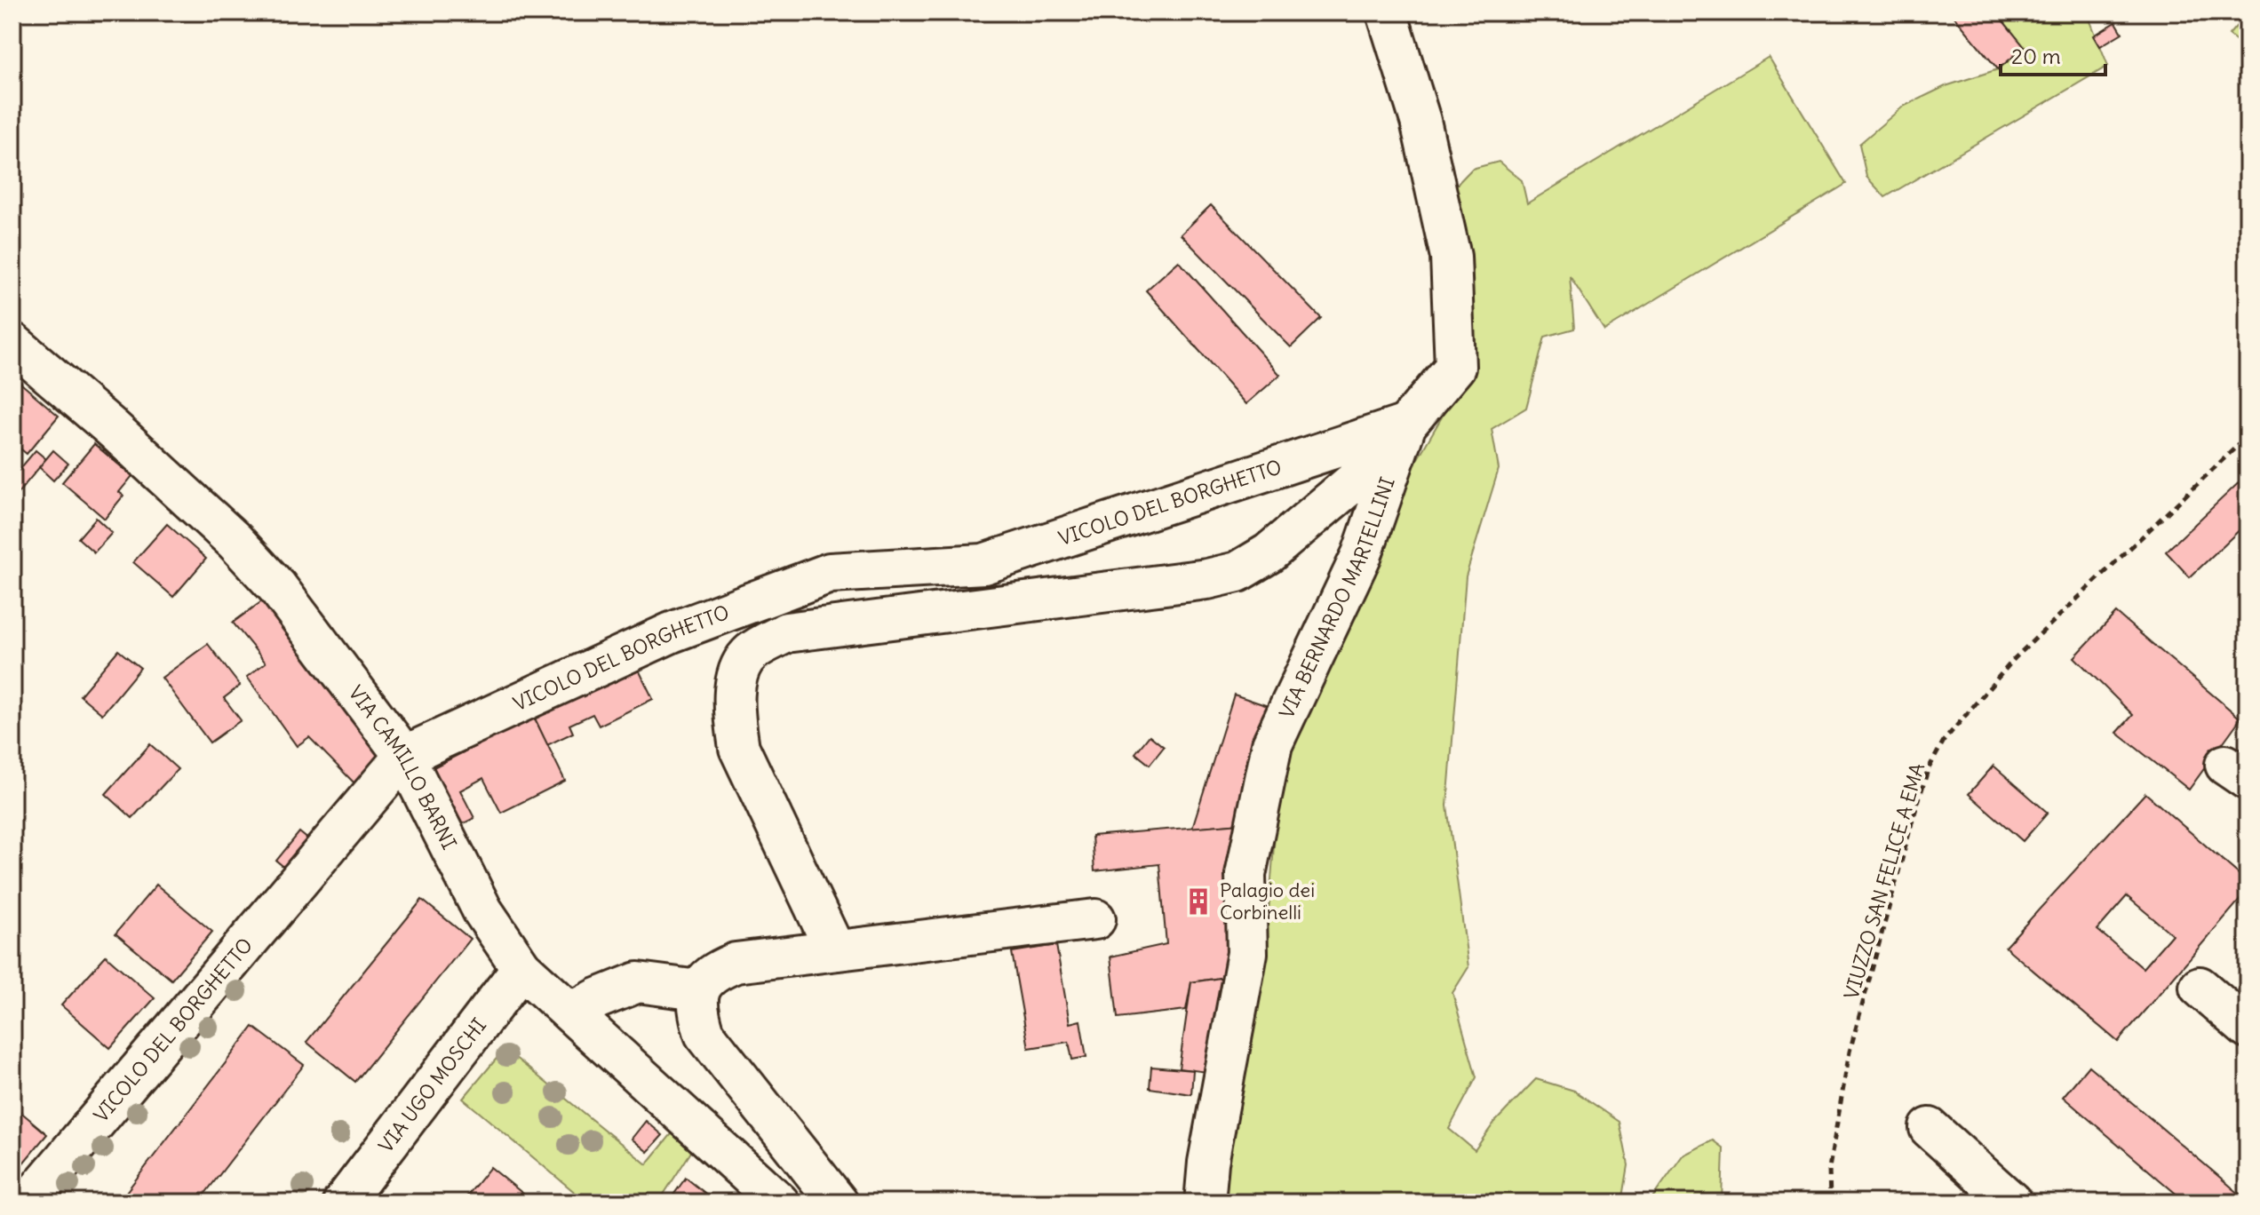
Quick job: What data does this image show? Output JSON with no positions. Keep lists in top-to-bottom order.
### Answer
{
  "streets": {
    "street": [
      "VICOLO DEL BORGHETTO",
      "VIA BERNARDO MARTELLINI",
      "VIA CAMILLO BARNI",
      "VIA UGO MOSCHI"
    ],
    "path": ["VIUZZO SAN FELICE A EMA"]
  },
  "crossings": [
    ["VICOLO DEL BORGHETTO", "VIA BERNARDO MARTELLINI"],
    ["VICOLO DEL BORGHETTO", "VIA CAMILLO BARNI"],
    ["VIA CAMILLO BARNI", "VIA UGO MOSCHI"]
  ],
  "places": {
    "building": ["Palagio dei Corbinelli"]
  },
  "scale_bar": "20 m"
}
